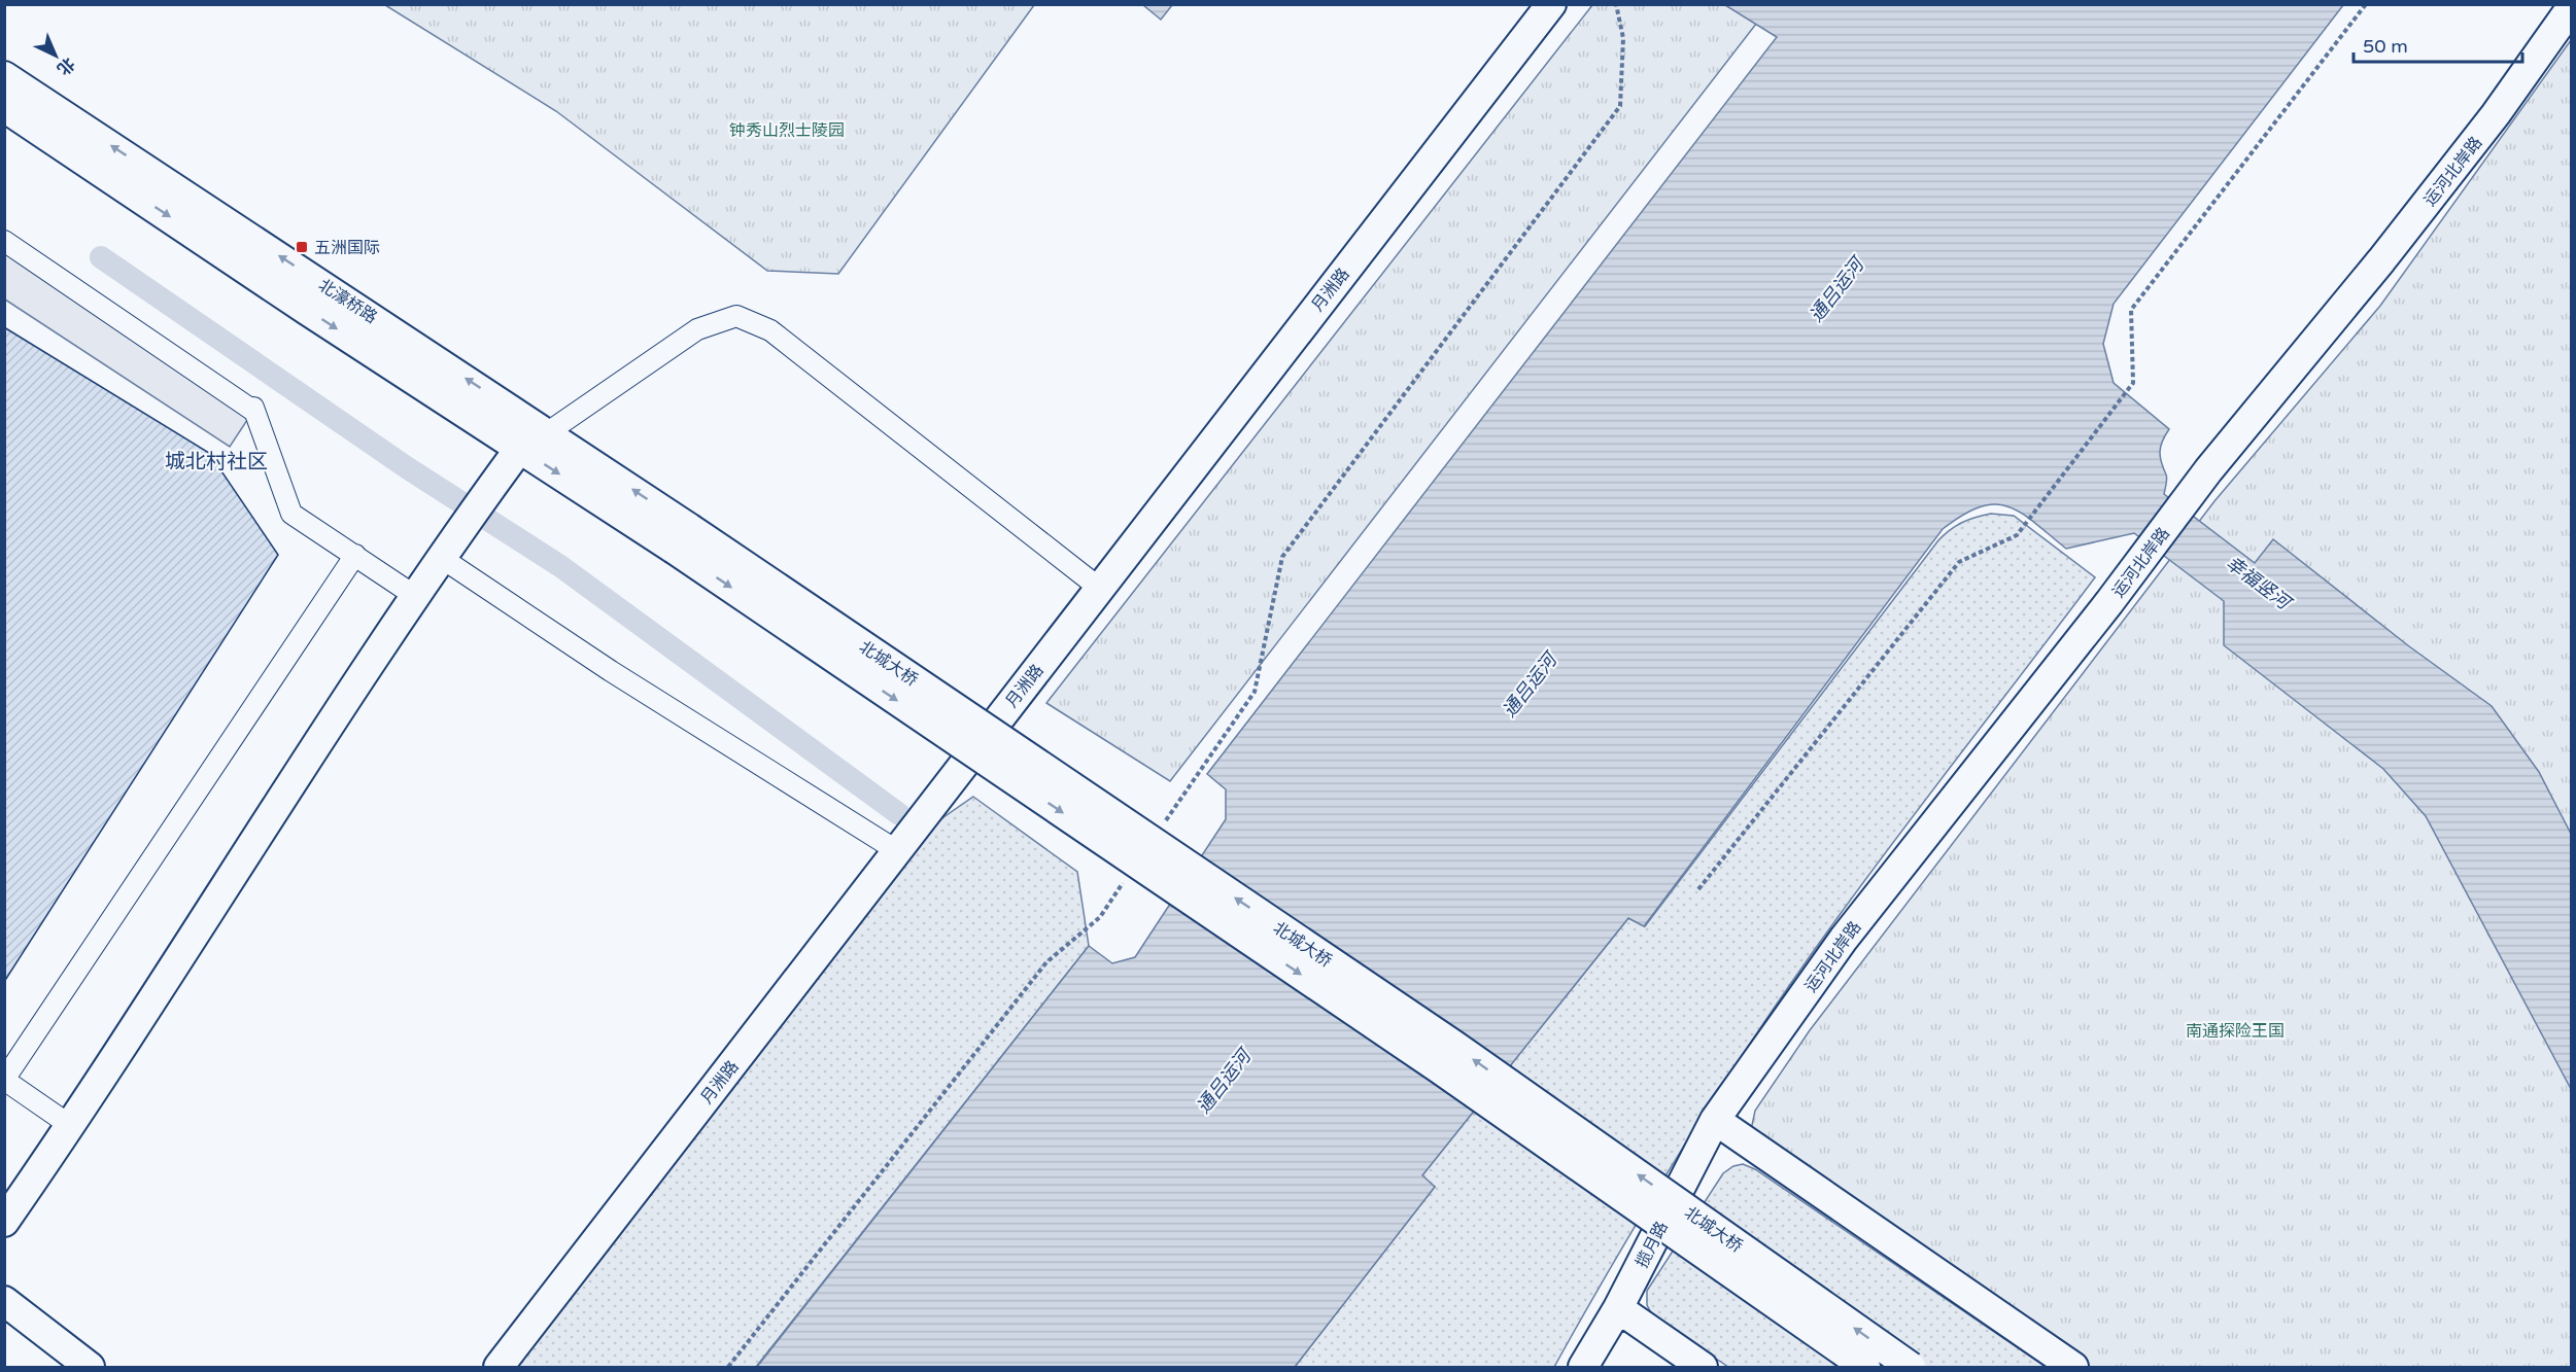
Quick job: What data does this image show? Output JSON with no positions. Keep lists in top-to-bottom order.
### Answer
{
  "streets": {
    "main road": [
      "运河北岸路",
      "月洲路",
      "北濠桥路",
      "北城大桥",
      "揽月路"
    ]
  },
  "crossings": [
    ["运河北岸路", "揽月路"],
    ["北濠桥路", "北城大桥"]
  ],
  "districts": ["城北村社区"],
  "water": ["通吕运河", "幸福竖河"],
  "parks": ["钟秀山烈士陵园", "南通探险王国"],
  "places": {
    "transit": ["五洲国际"]
  },
  "scale_bar": "50 m",
  "north": "bottom right"
}
